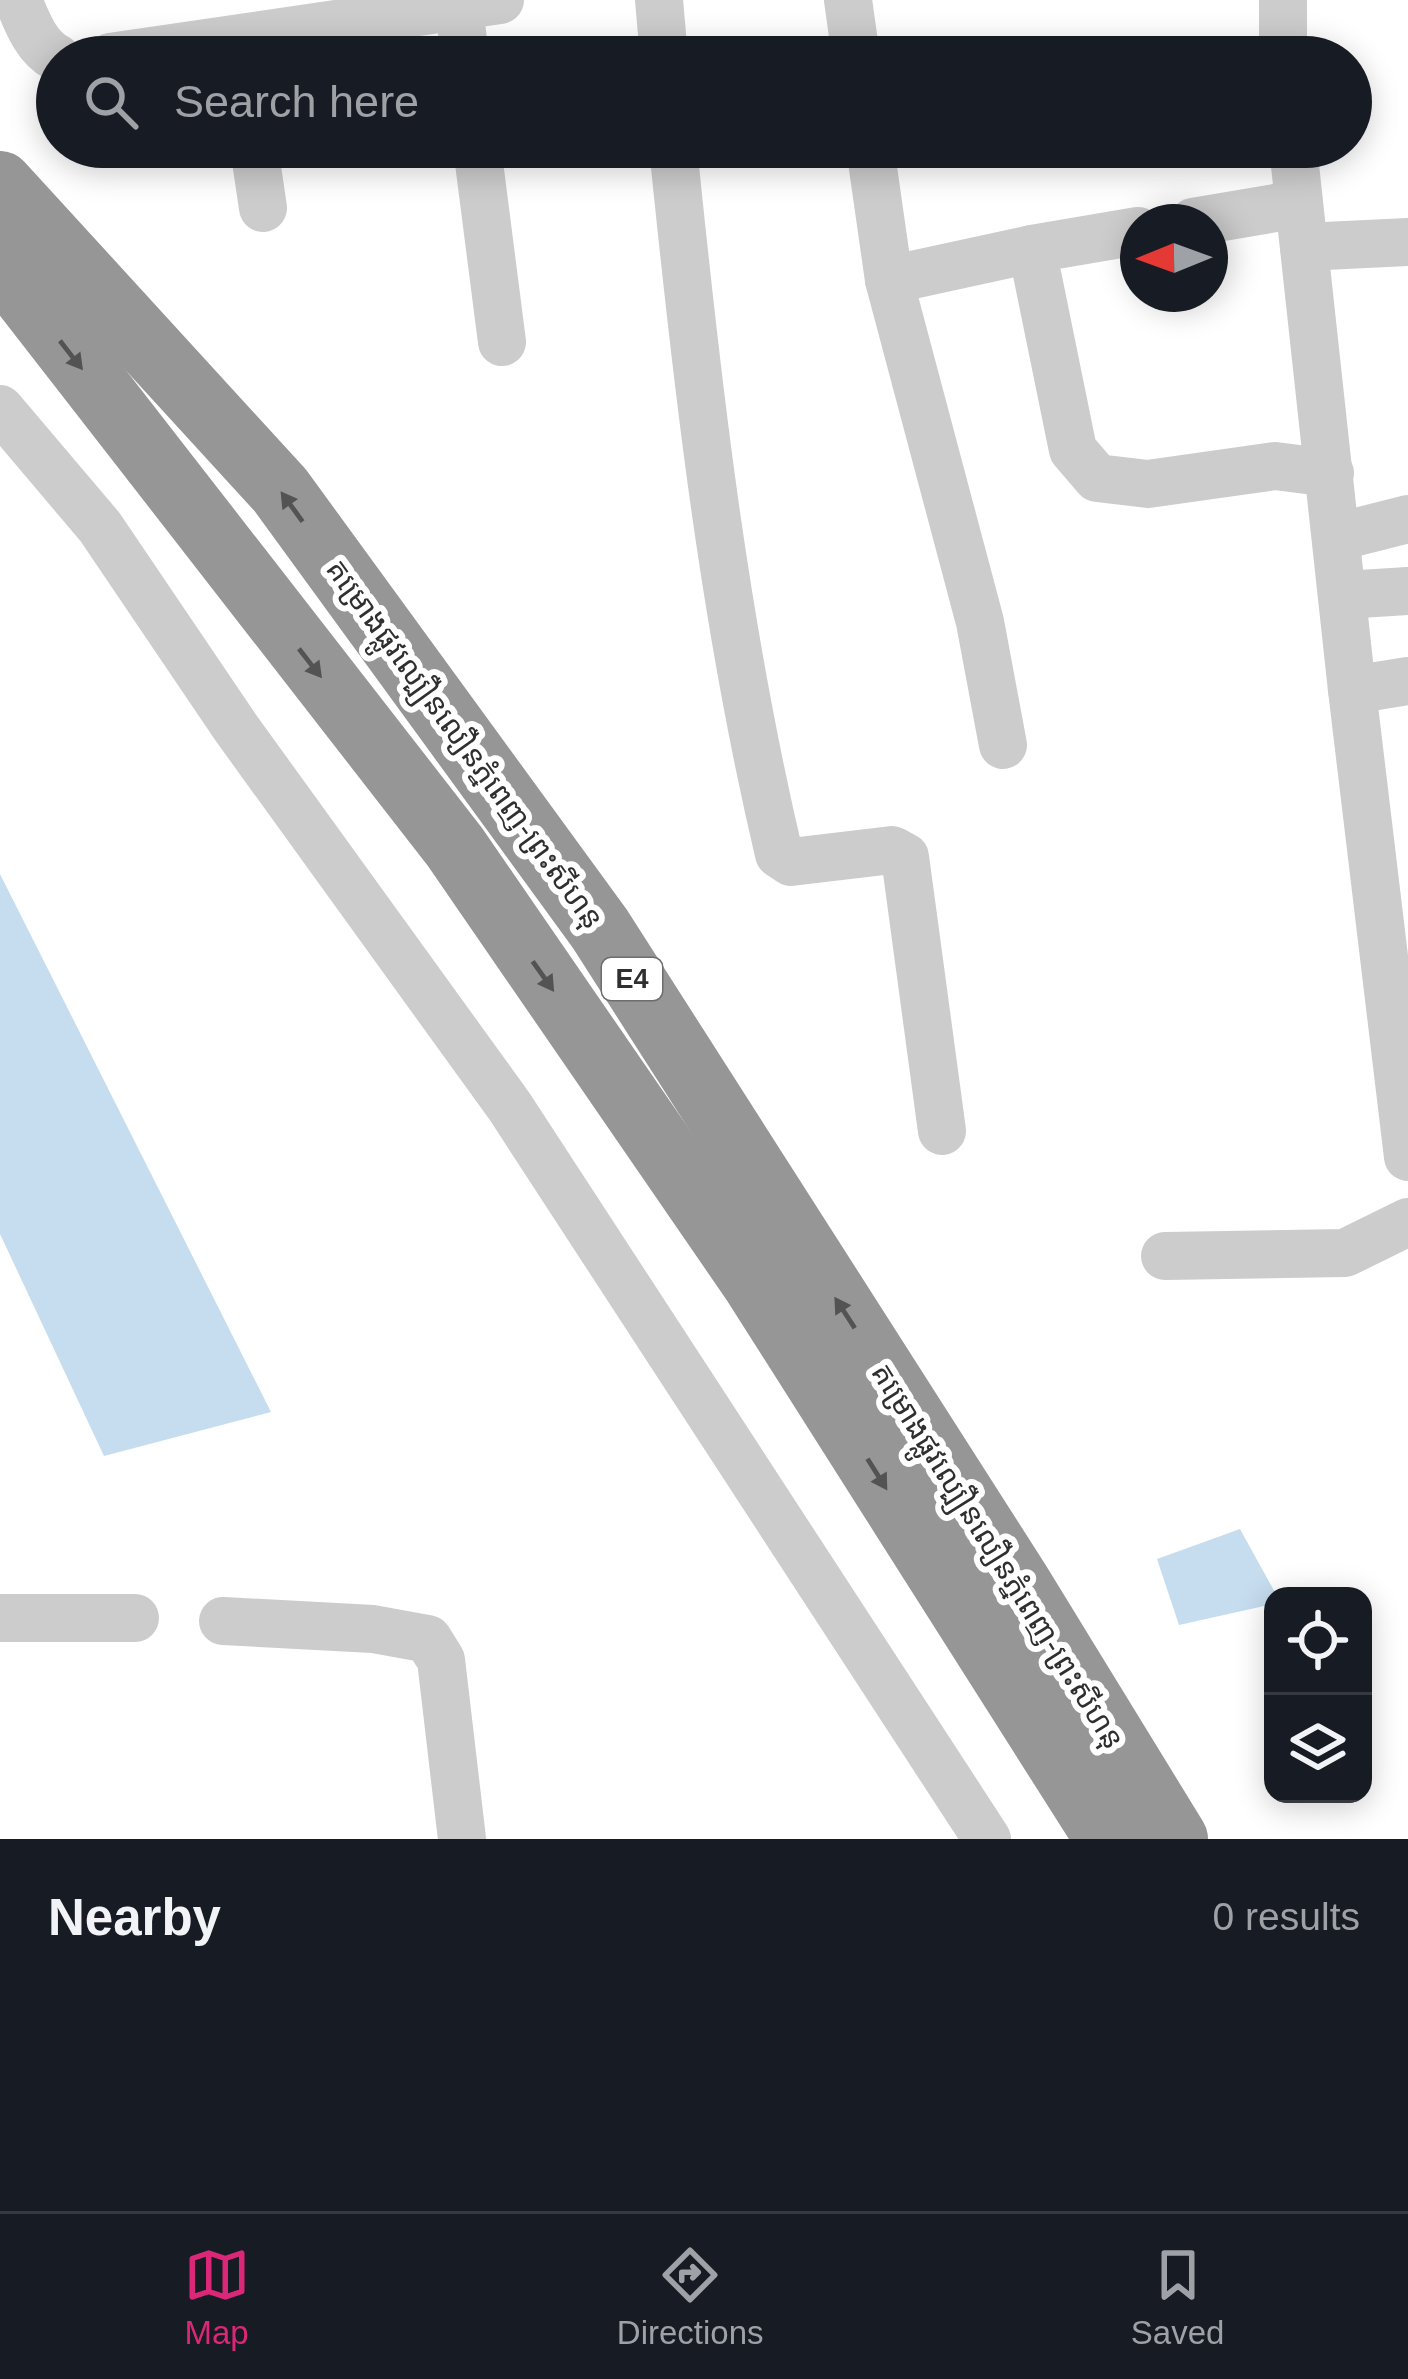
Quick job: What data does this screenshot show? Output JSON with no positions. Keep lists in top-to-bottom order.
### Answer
{
  "streets": {
    "highway": ["គម្រោងផ្លូវល្បឿនលឿនភ្នំពេញ-ព្រះសីហនុ", "E4"]
  },
  "north": "left",
  "page": {
    "search": "Search here",
    "heading": ["Nearby", "0 results"],
    "nav": ["Map", "Directions", "Saved"]
  }
}
